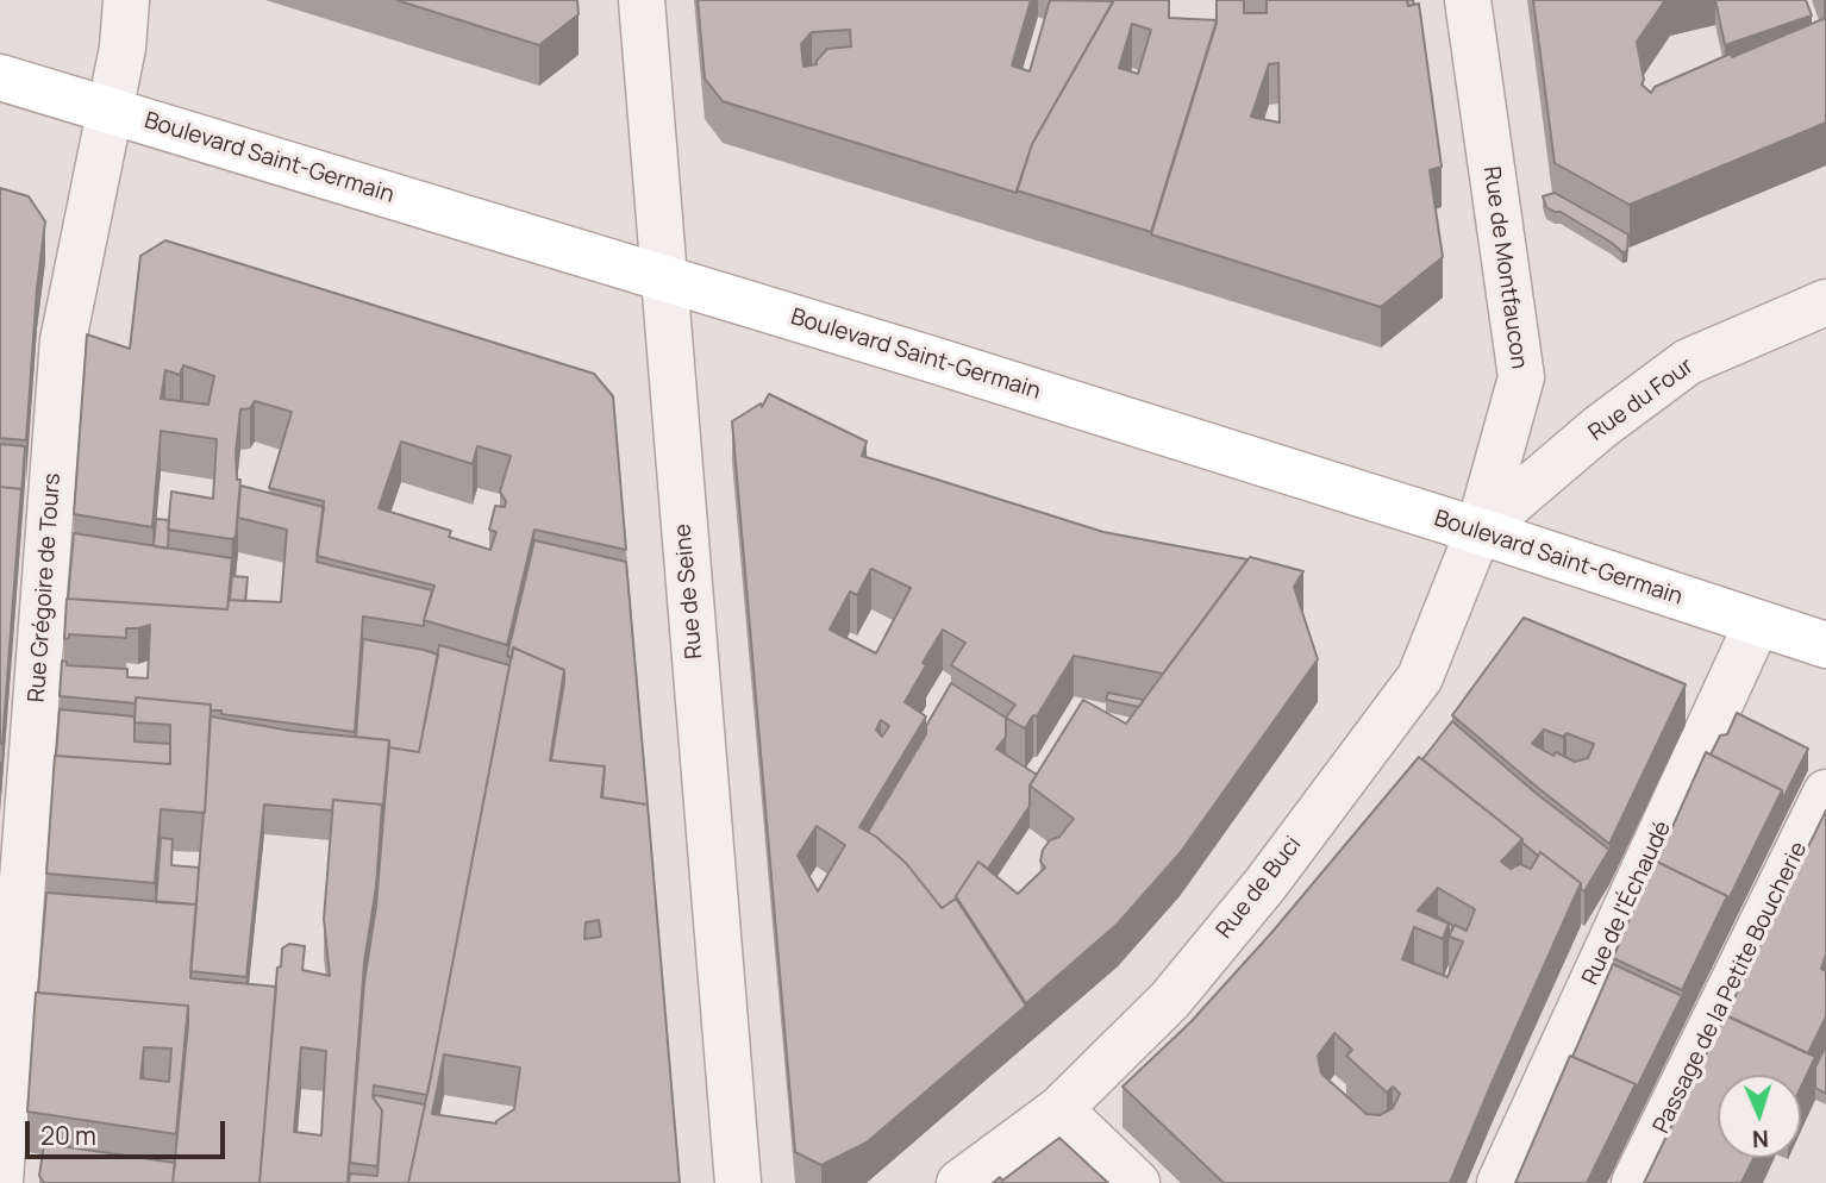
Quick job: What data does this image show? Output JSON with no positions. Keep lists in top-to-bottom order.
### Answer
{
  "streets": {
    "main road": ["Boulevard Saint-Germain"],
    "street": [
      "Rue de Montfaucon",
      "Rue du Four",
      "Rue Grégoire de Tours",
      "Rue de Seine",
      "Rue de Buci",
      "Rue de l'Échaudé",
      "Passage de la Petite Boucherie"
    ]
  },
  "crossings": [
    ["Boulevard Saint-Germain", "Rue de Montfaucon"],
    ["Boulevard Saint-Germain", "Rue du Four"],
    ["Boulevard Saint-Germain", "Rue Grégoire de Tours"],
    ["Boulevard Saint-Germain", "Rue de Seine"],
    ["Boulevard Saint-Germain", "Rue de Buci"],
    ["Boulevard Saint-Germain", "Rue de l'Échaudé"],
    ["Rue de Montfaucon", "Rue du Four"],
    ["Rue de Montfaucon", "Rue de Buci"],
    ["Rue du Four", "Rue de Buci"]
  ],
  "scale_bar": "20 m",
  "north": "bottom"
}
